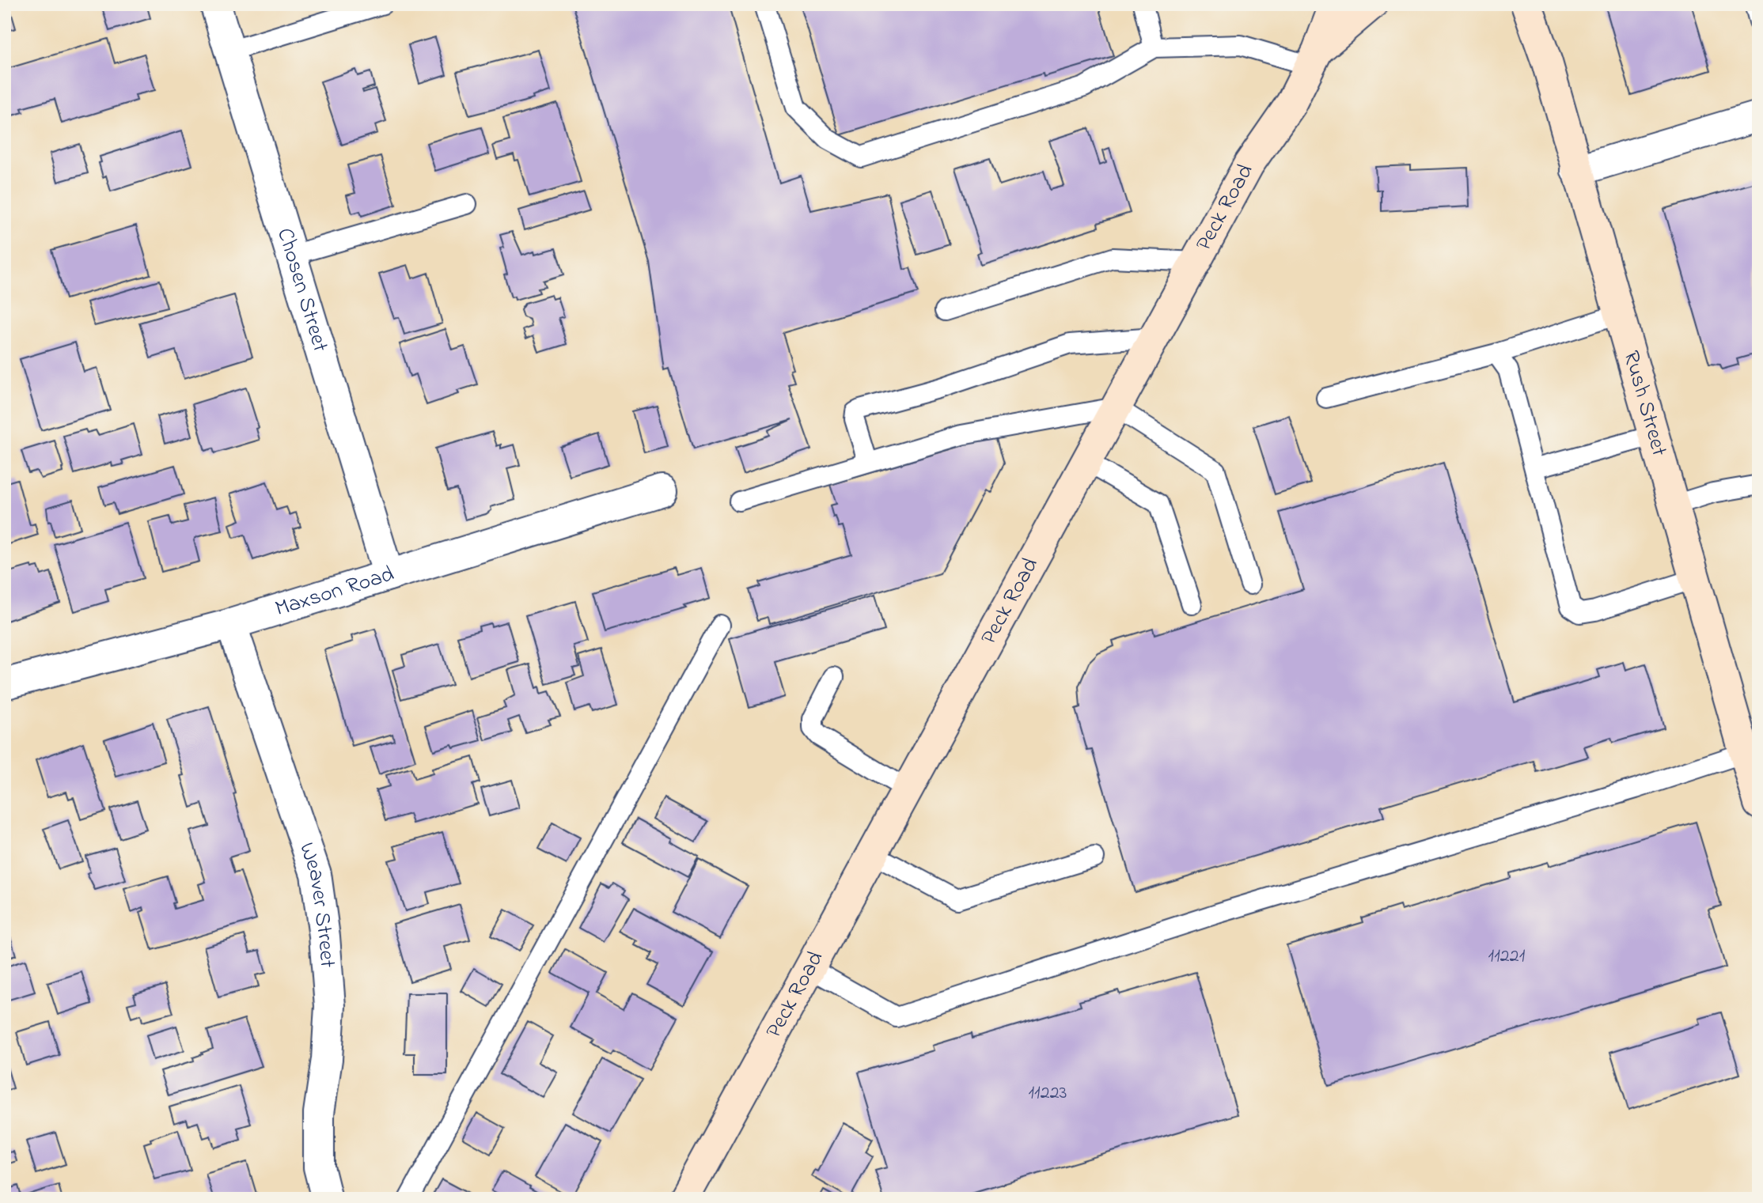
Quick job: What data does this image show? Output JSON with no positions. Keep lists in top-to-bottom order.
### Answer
{
  "streets": {
    "main road": ["Peck Road", "Rush Street"],
    "street": ["Chosen Street", "Maxson Road", "Weaver Street"]
  },
  "crossings": [
    ["Chosen Street", "Maxson Road"],
    ["Maxson Road", "Weaver Street"]
  ],
  "house_numbers": ["11221", "11223"]
}
